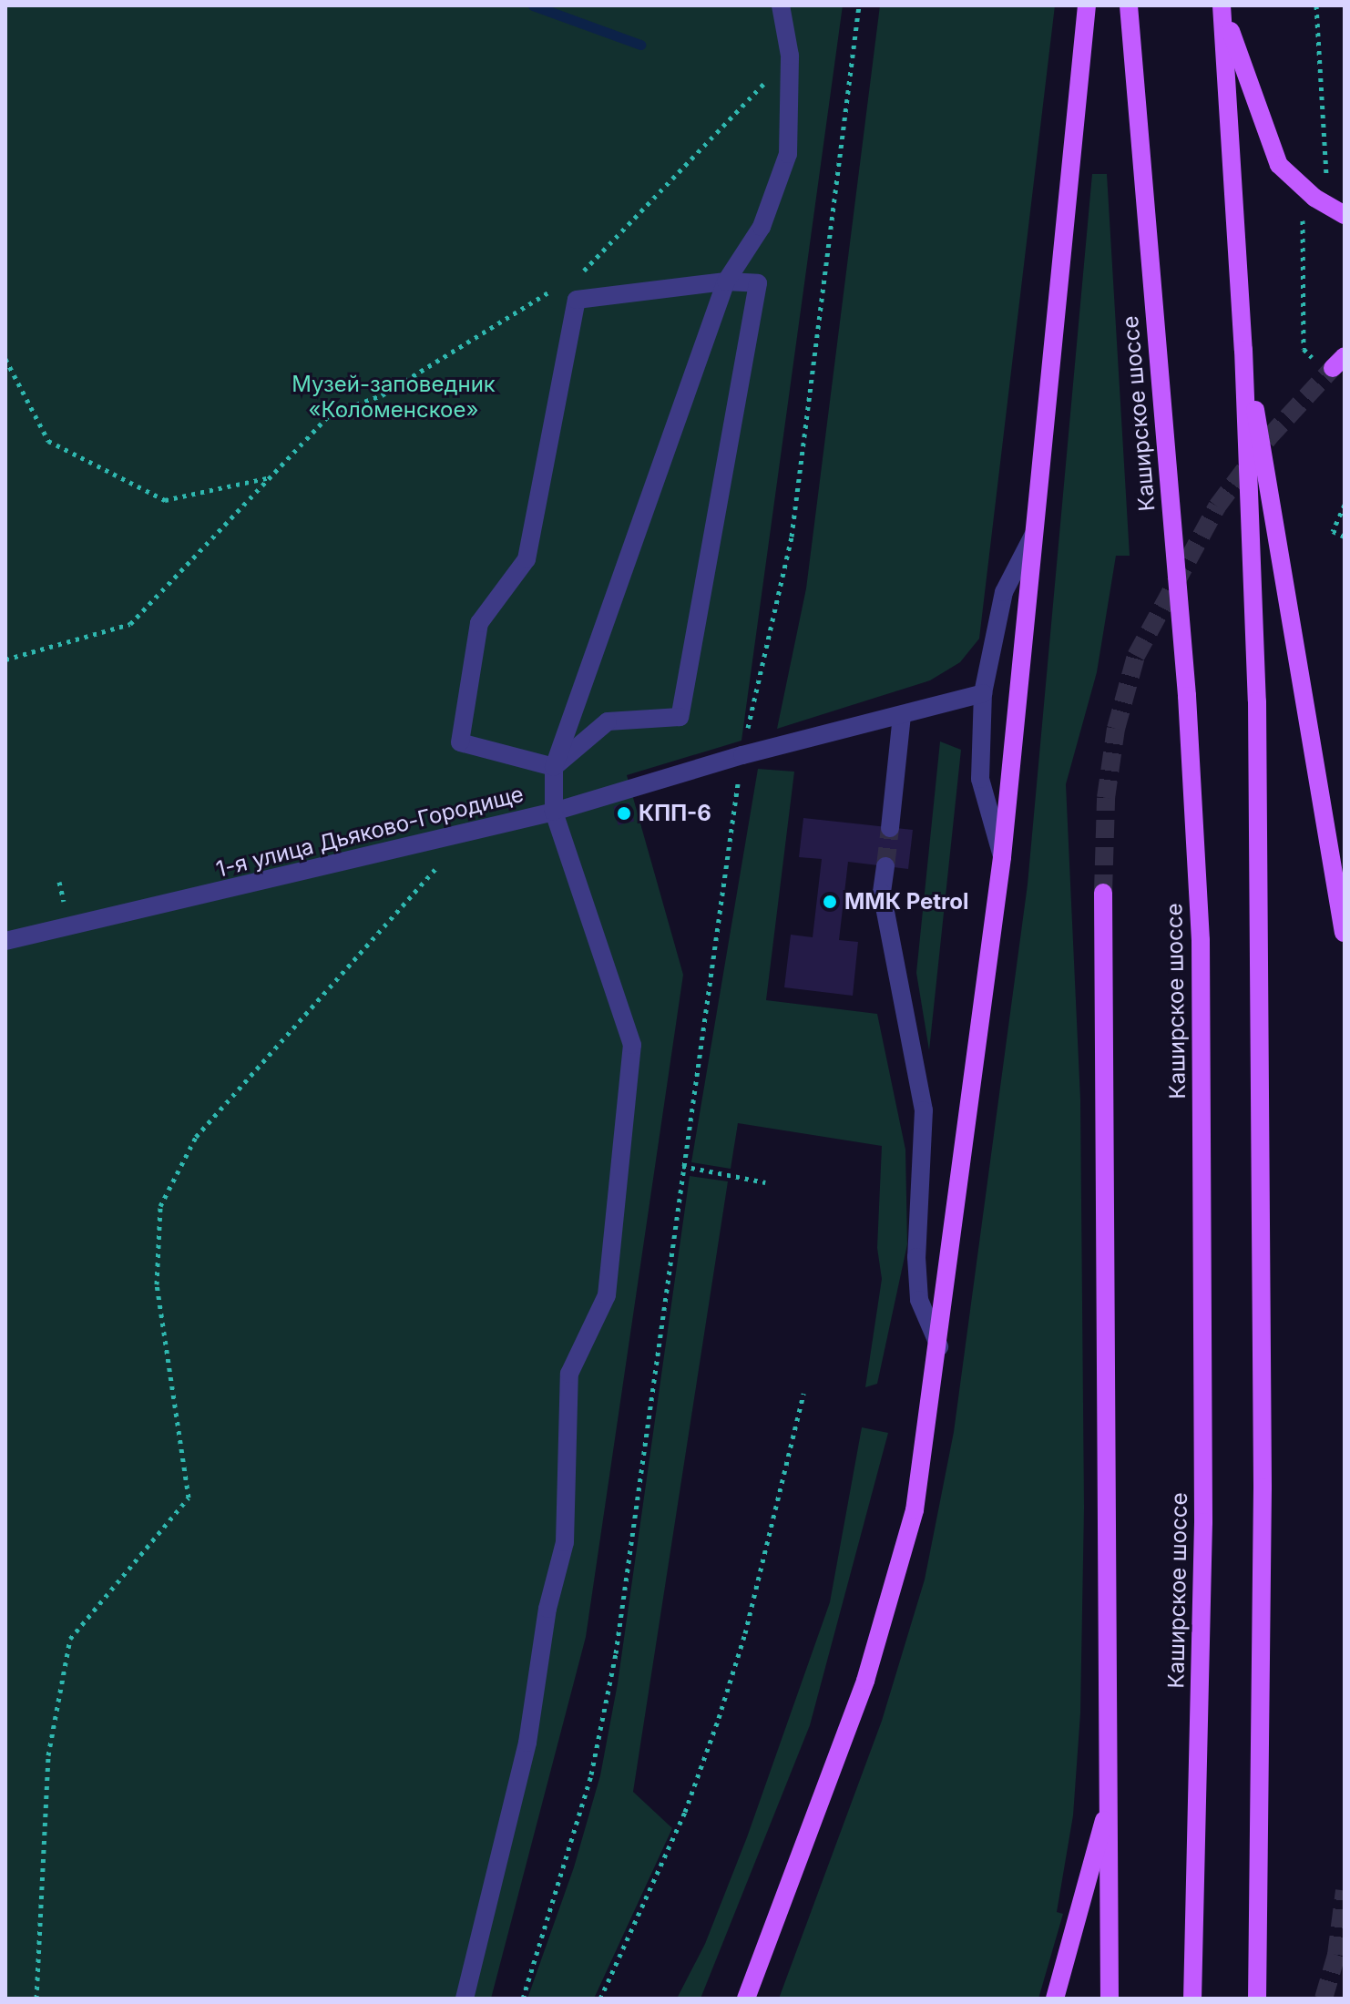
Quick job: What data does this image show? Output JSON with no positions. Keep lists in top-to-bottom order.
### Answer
{
  "streets": {
    "main road": ["Каширское шоссе"],
    "street": ["1-я улица Дьяково-Городище"]
  },
  "parks": ["Музей-заповедник «Коломенское»"],
  "places": ["КПП-6", "ММК Petrol"]
}
